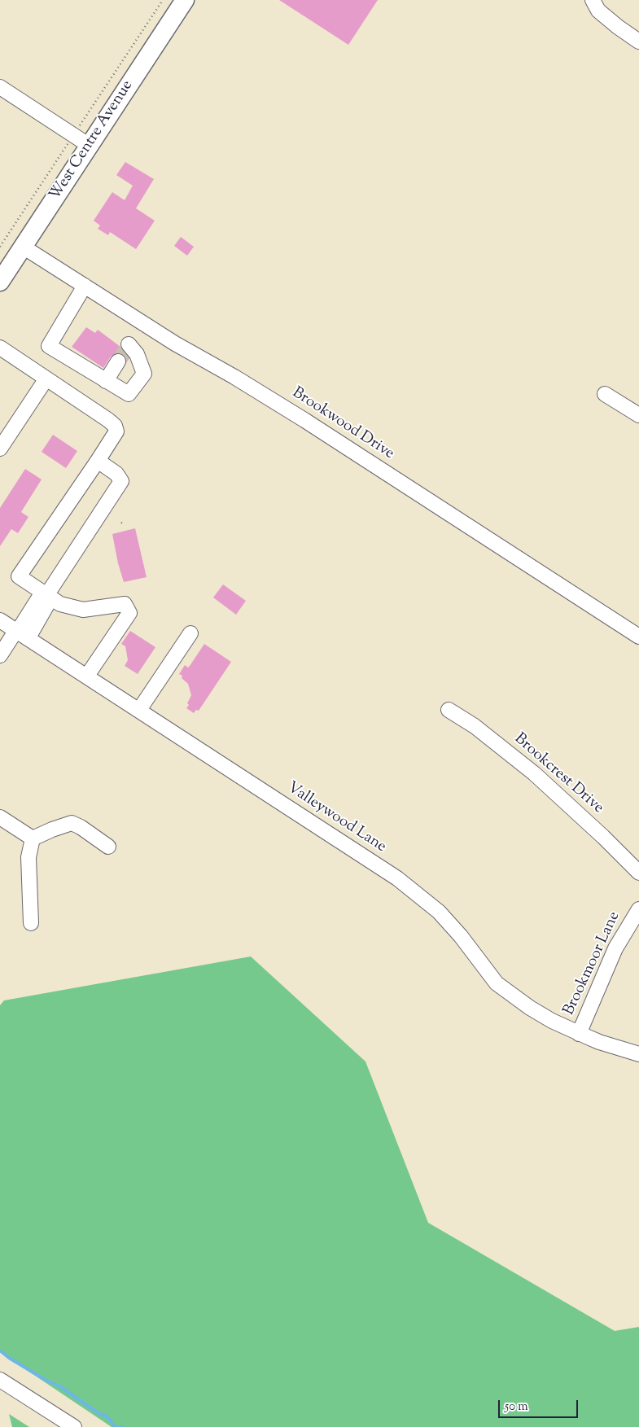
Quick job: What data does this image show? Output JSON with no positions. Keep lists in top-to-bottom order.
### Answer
{
  "streets": {
    "main road": ["West Centre Avenue"],
    "street": [
      "Brookwood Drive",
      "Brookcrest Drive",
      "Valleywood Lane",
      "Brookmoor Lane"
    ]
  },
  "crossings": [
    ["West Centre Avenue", "Brookwood Drive"],
    ["Valleywood Lane", "Brookmoor Lane"]
  ],
  "scale_bar": "50 m"
}
